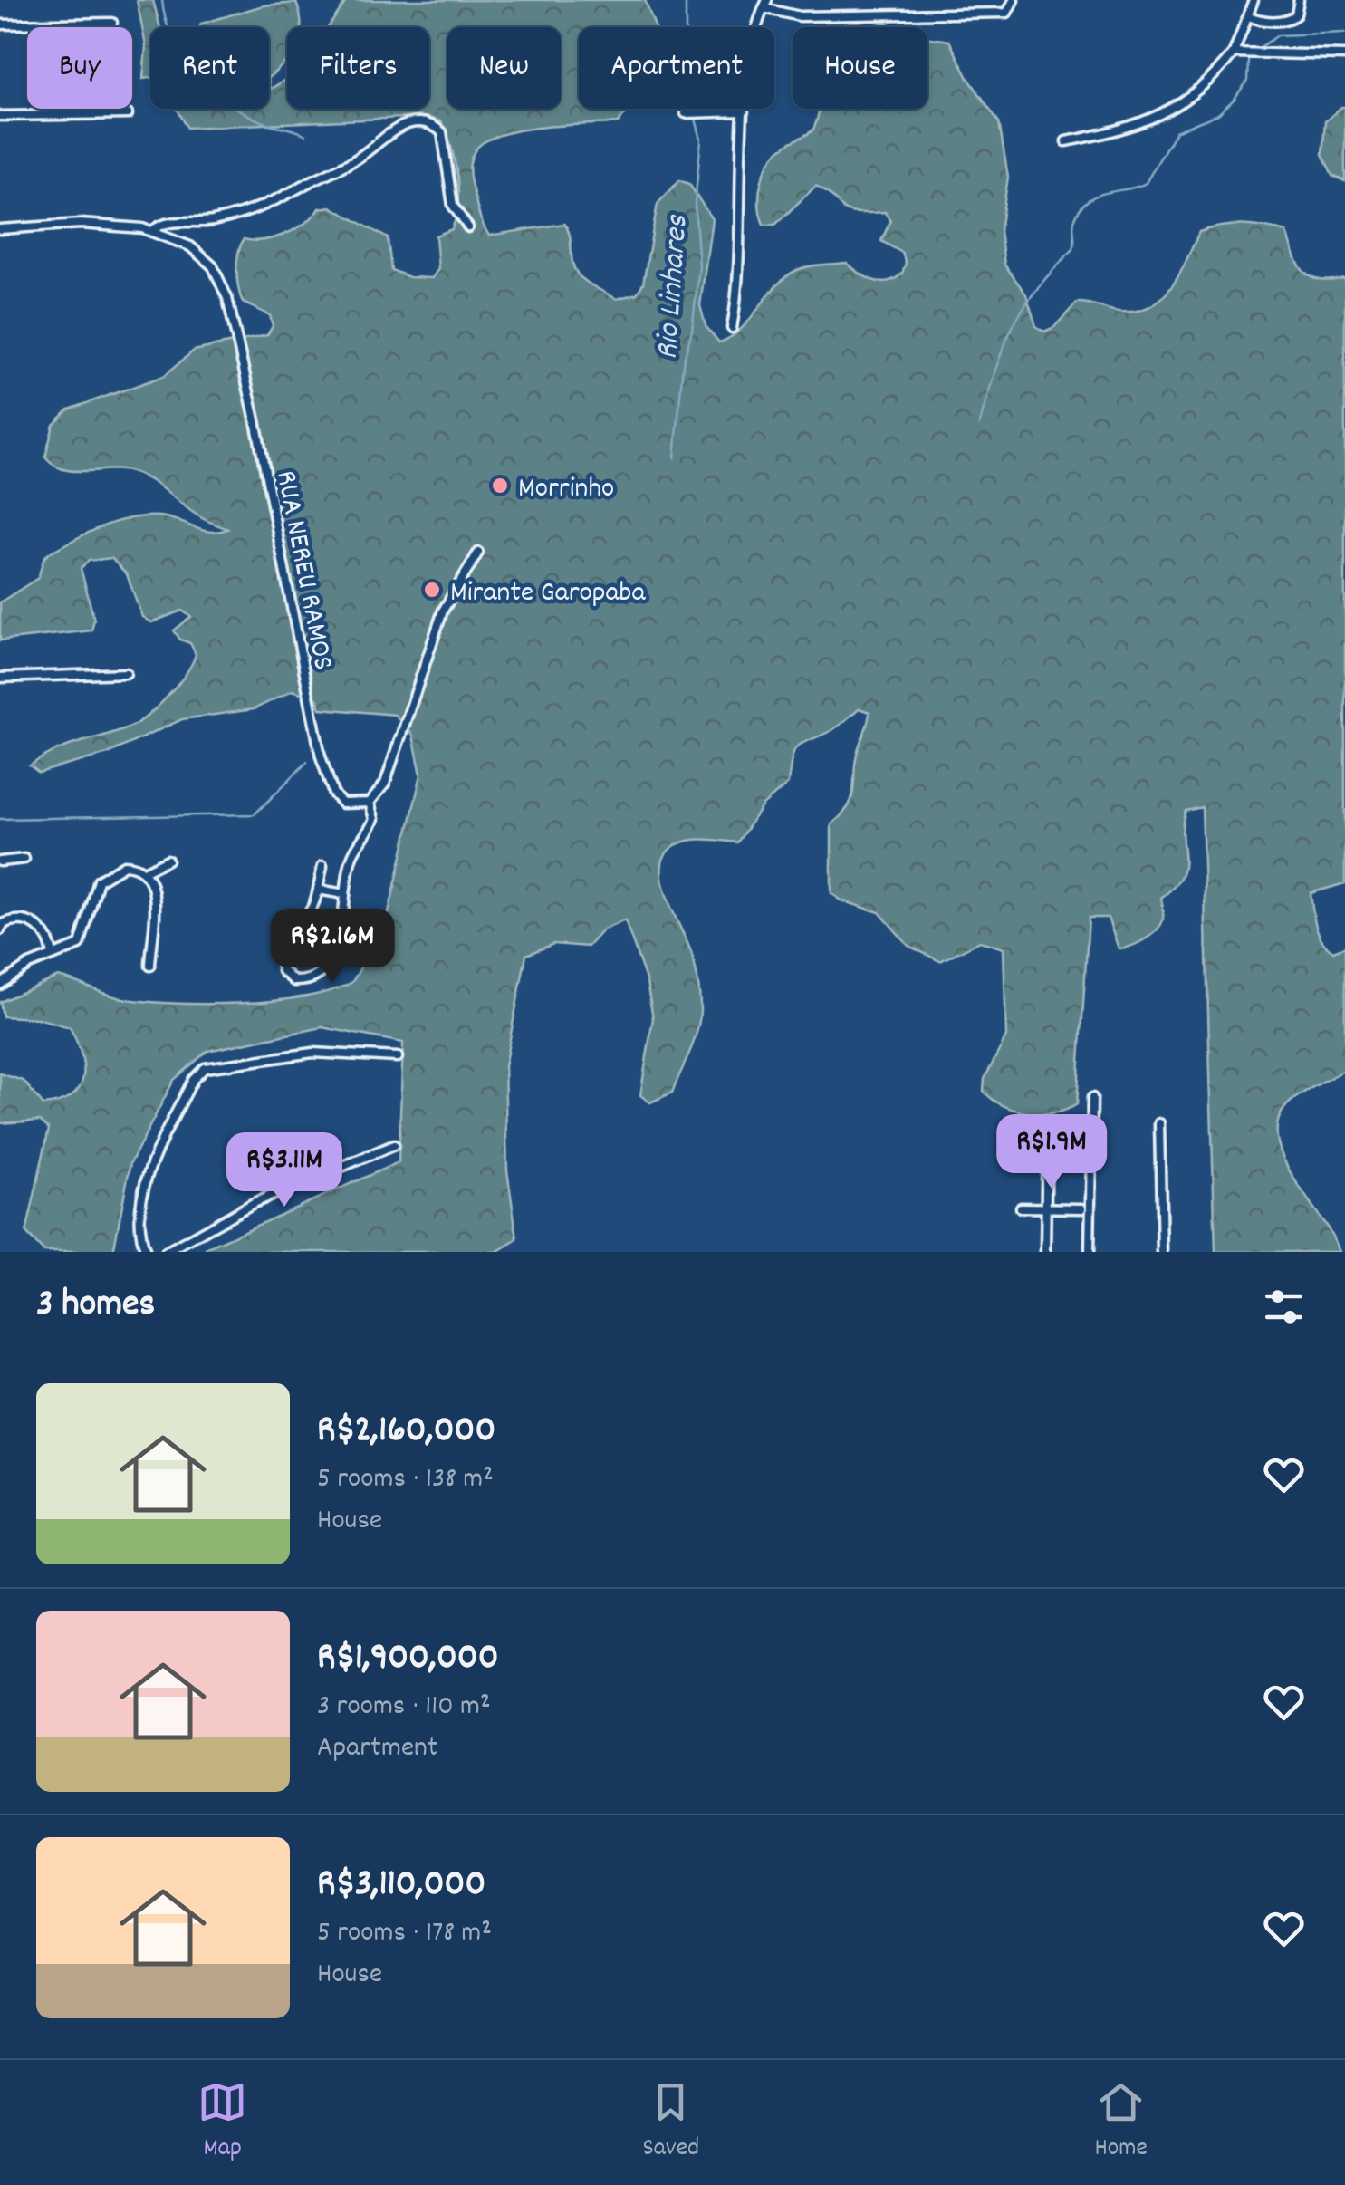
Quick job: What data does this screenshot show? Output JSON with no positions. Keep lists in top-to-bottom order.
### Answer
{
  "streets": {
    "street": ["RUA NEREU RAMOS"]
  },
  "water": ["Rio Linhares"],
  "places": ["Morrinho", "Mirante Garopaba"],
  "page": {
    "chip": [
      "Buy",
      "Rent",
      "Filters",
      "New",
      "Apartment",
      "House"
    ],
    "price": ["R$2.16M", "R$1.9M", "R$3.11M"],
    "heading": "3 homes",
    "list": [
      {
        "name": "R$2,160,000",
        "note": "5 rooms · 138 m² · House"
      },
      {
        "name": "R$1,900,000",
        "note": "3 rooms · 110 m² · Apartment"
      },
      {
        "name": "R$3,110,000",
        "note": "5 rooms · 178 m² · House"
      }
    ],
    "tabs": ["Map", "Saved", "Home"]
  }
}
